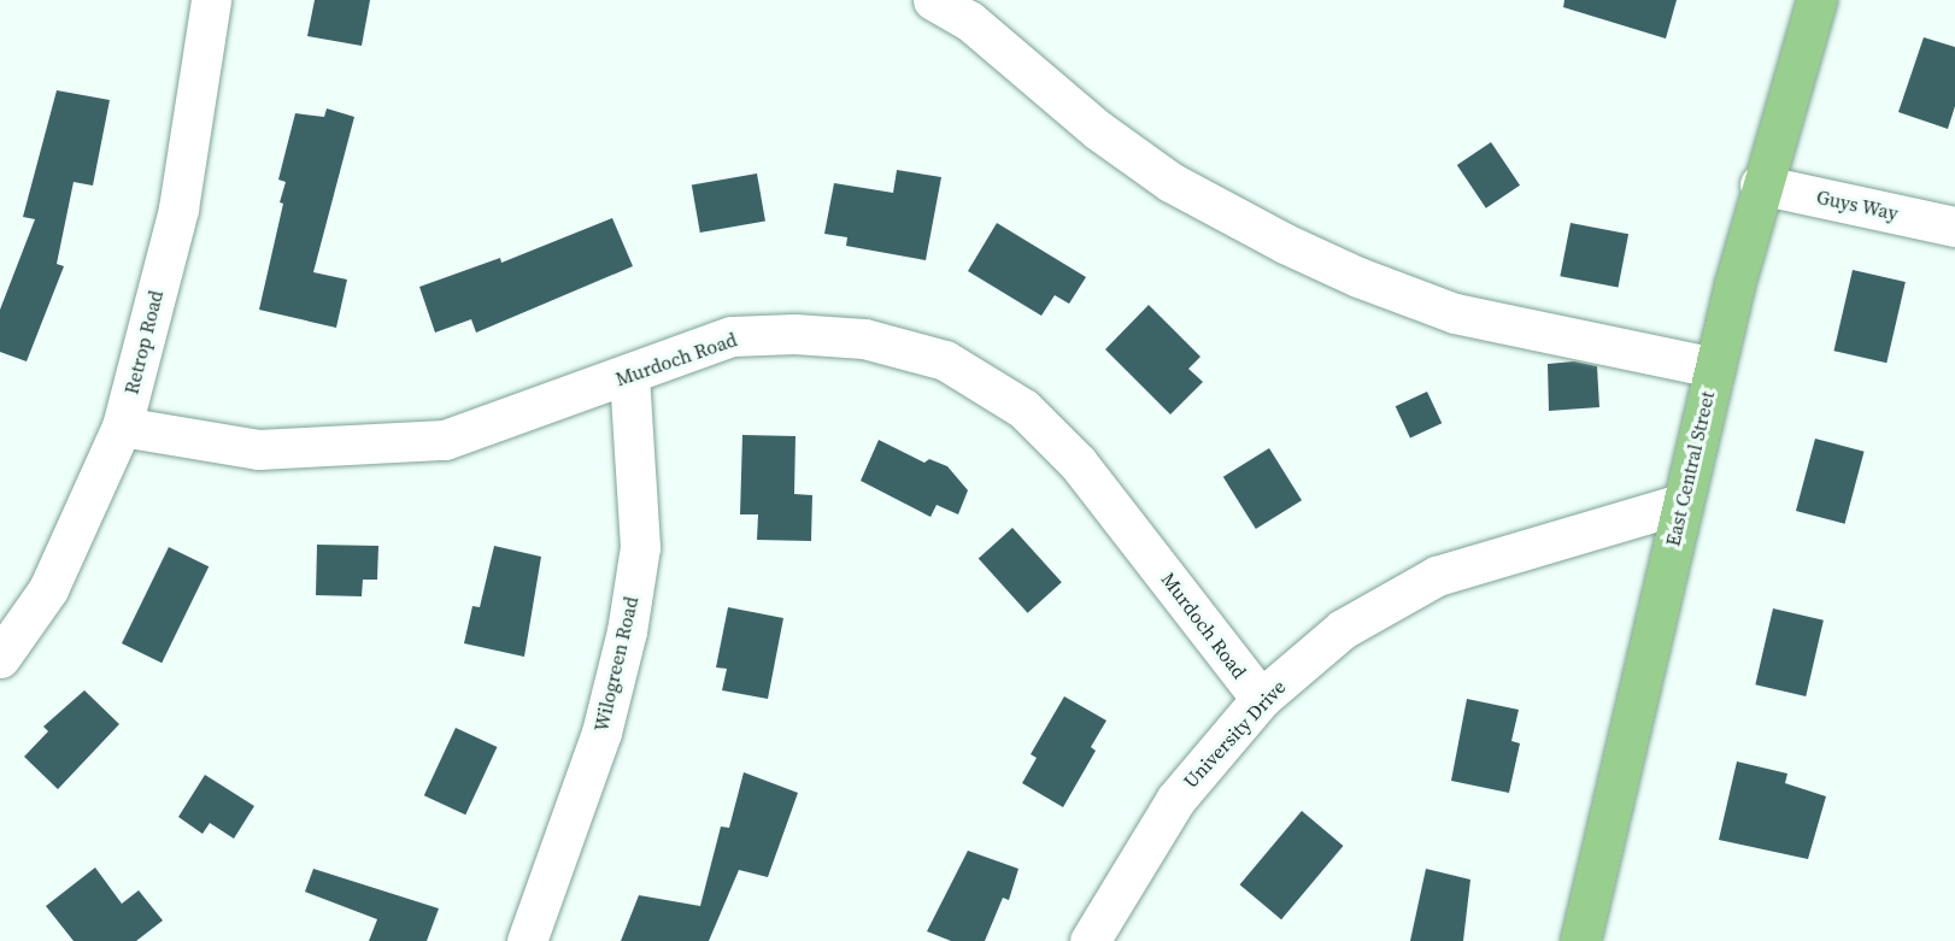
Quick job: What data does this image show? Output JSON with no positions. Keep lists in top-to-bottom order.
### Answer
{
  "streets": {
    "main road": ["East Central Street"],
    "street": [
      "Guys Way",
      "Retrop Road",
      "Murdoch Road",
      "Wilogreen Road",
      "University Drive"
    ]
  },
  "crossings": [
    ["Guys Way", "East Central Street"],
    ["Retrop Road", "Murdoch Road"],
    ["Murdoch Road", "Wilogreen Road"],
    ["Murdoch Road", "University Drive"],
    ["East Central Street", "University Drive"]
  ]
}
